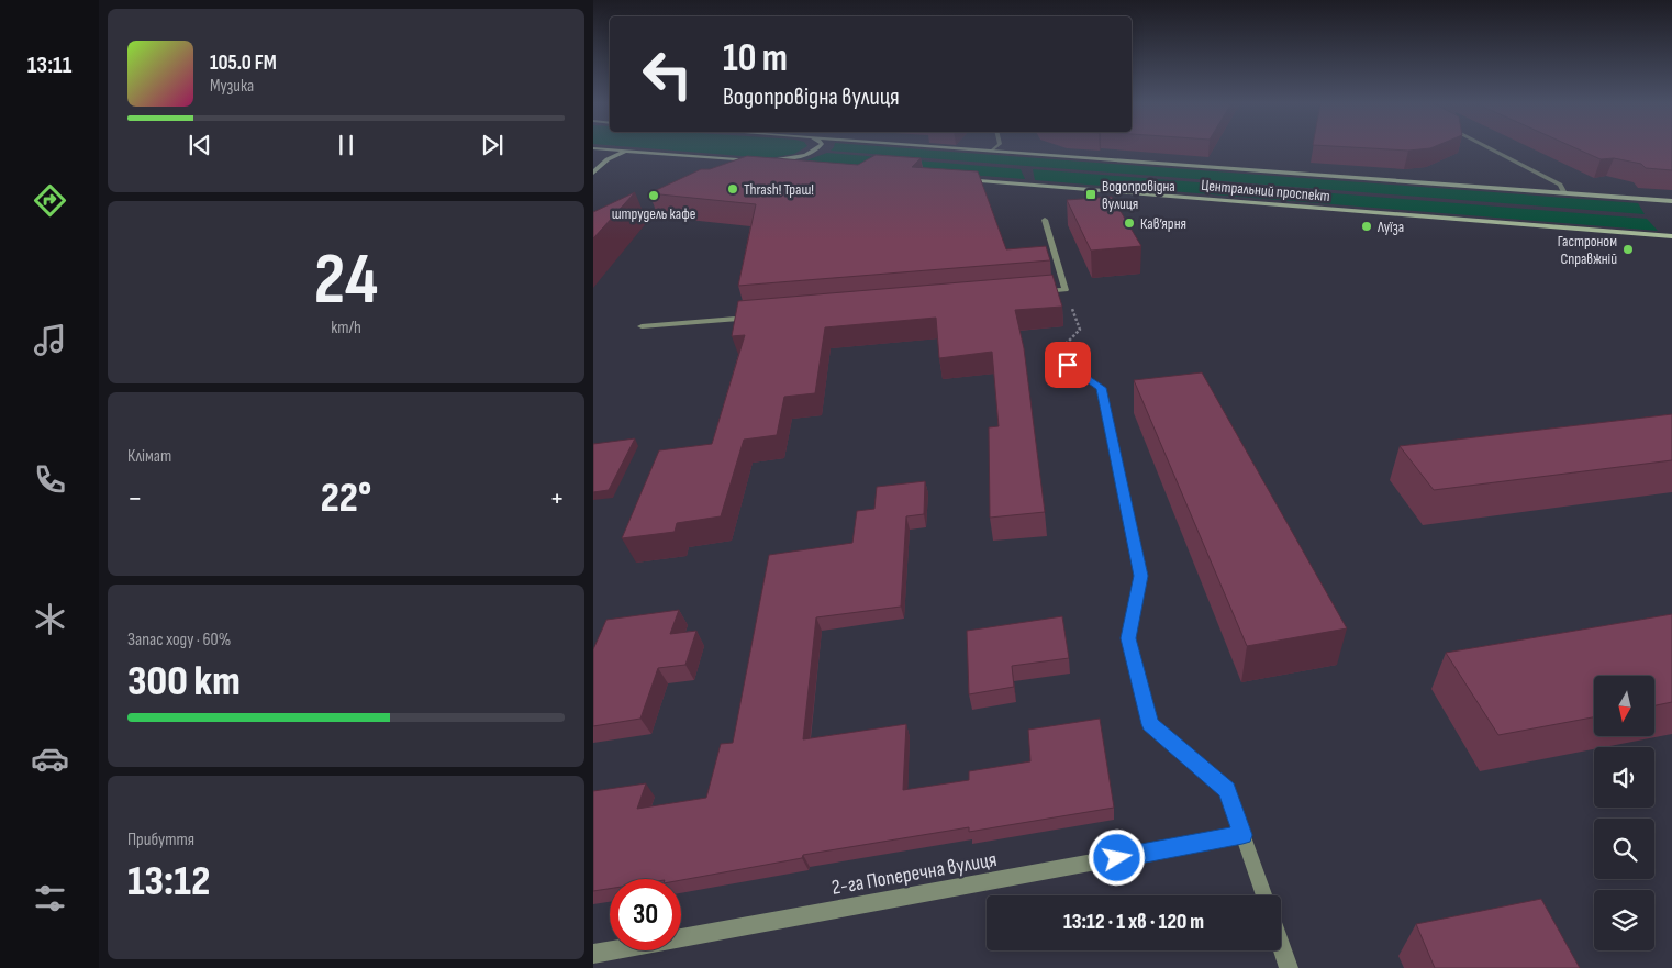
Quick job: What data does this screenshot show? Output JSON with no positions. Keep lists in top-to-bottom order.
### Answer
{
  "streets": {
    "main road": ["Центральний проспект"],
    "street": ["2-га Поперечна вулиця"]
  },
  "places": {
    "other": [
      "Thrash! Траш!",
      "штрудель кафе",
      "Кав’ярня",
      "Луїза",
      "Гастроном Справжній"
    ],
    "transit": ["Водопровідна вулиця"]
  },
  "north": "bottom",
  "page": {
    "tabs": "13:11",
    "turn": ["10 m", "Водопровідна вулиця"],
    "song": ["105.0 FM", "Музика"],
    "tile": [
      ["24", "km/h"],
      "Клімат",
      ["Запас ходу · 60%", "300 km"],
      ["Прибуття", "13:12"]
    ],
    "heat": ["−", "22°", "+"],
    "limit": "30",
    "trip": "13:12 · 1 хв · 120 m"
  }
}
